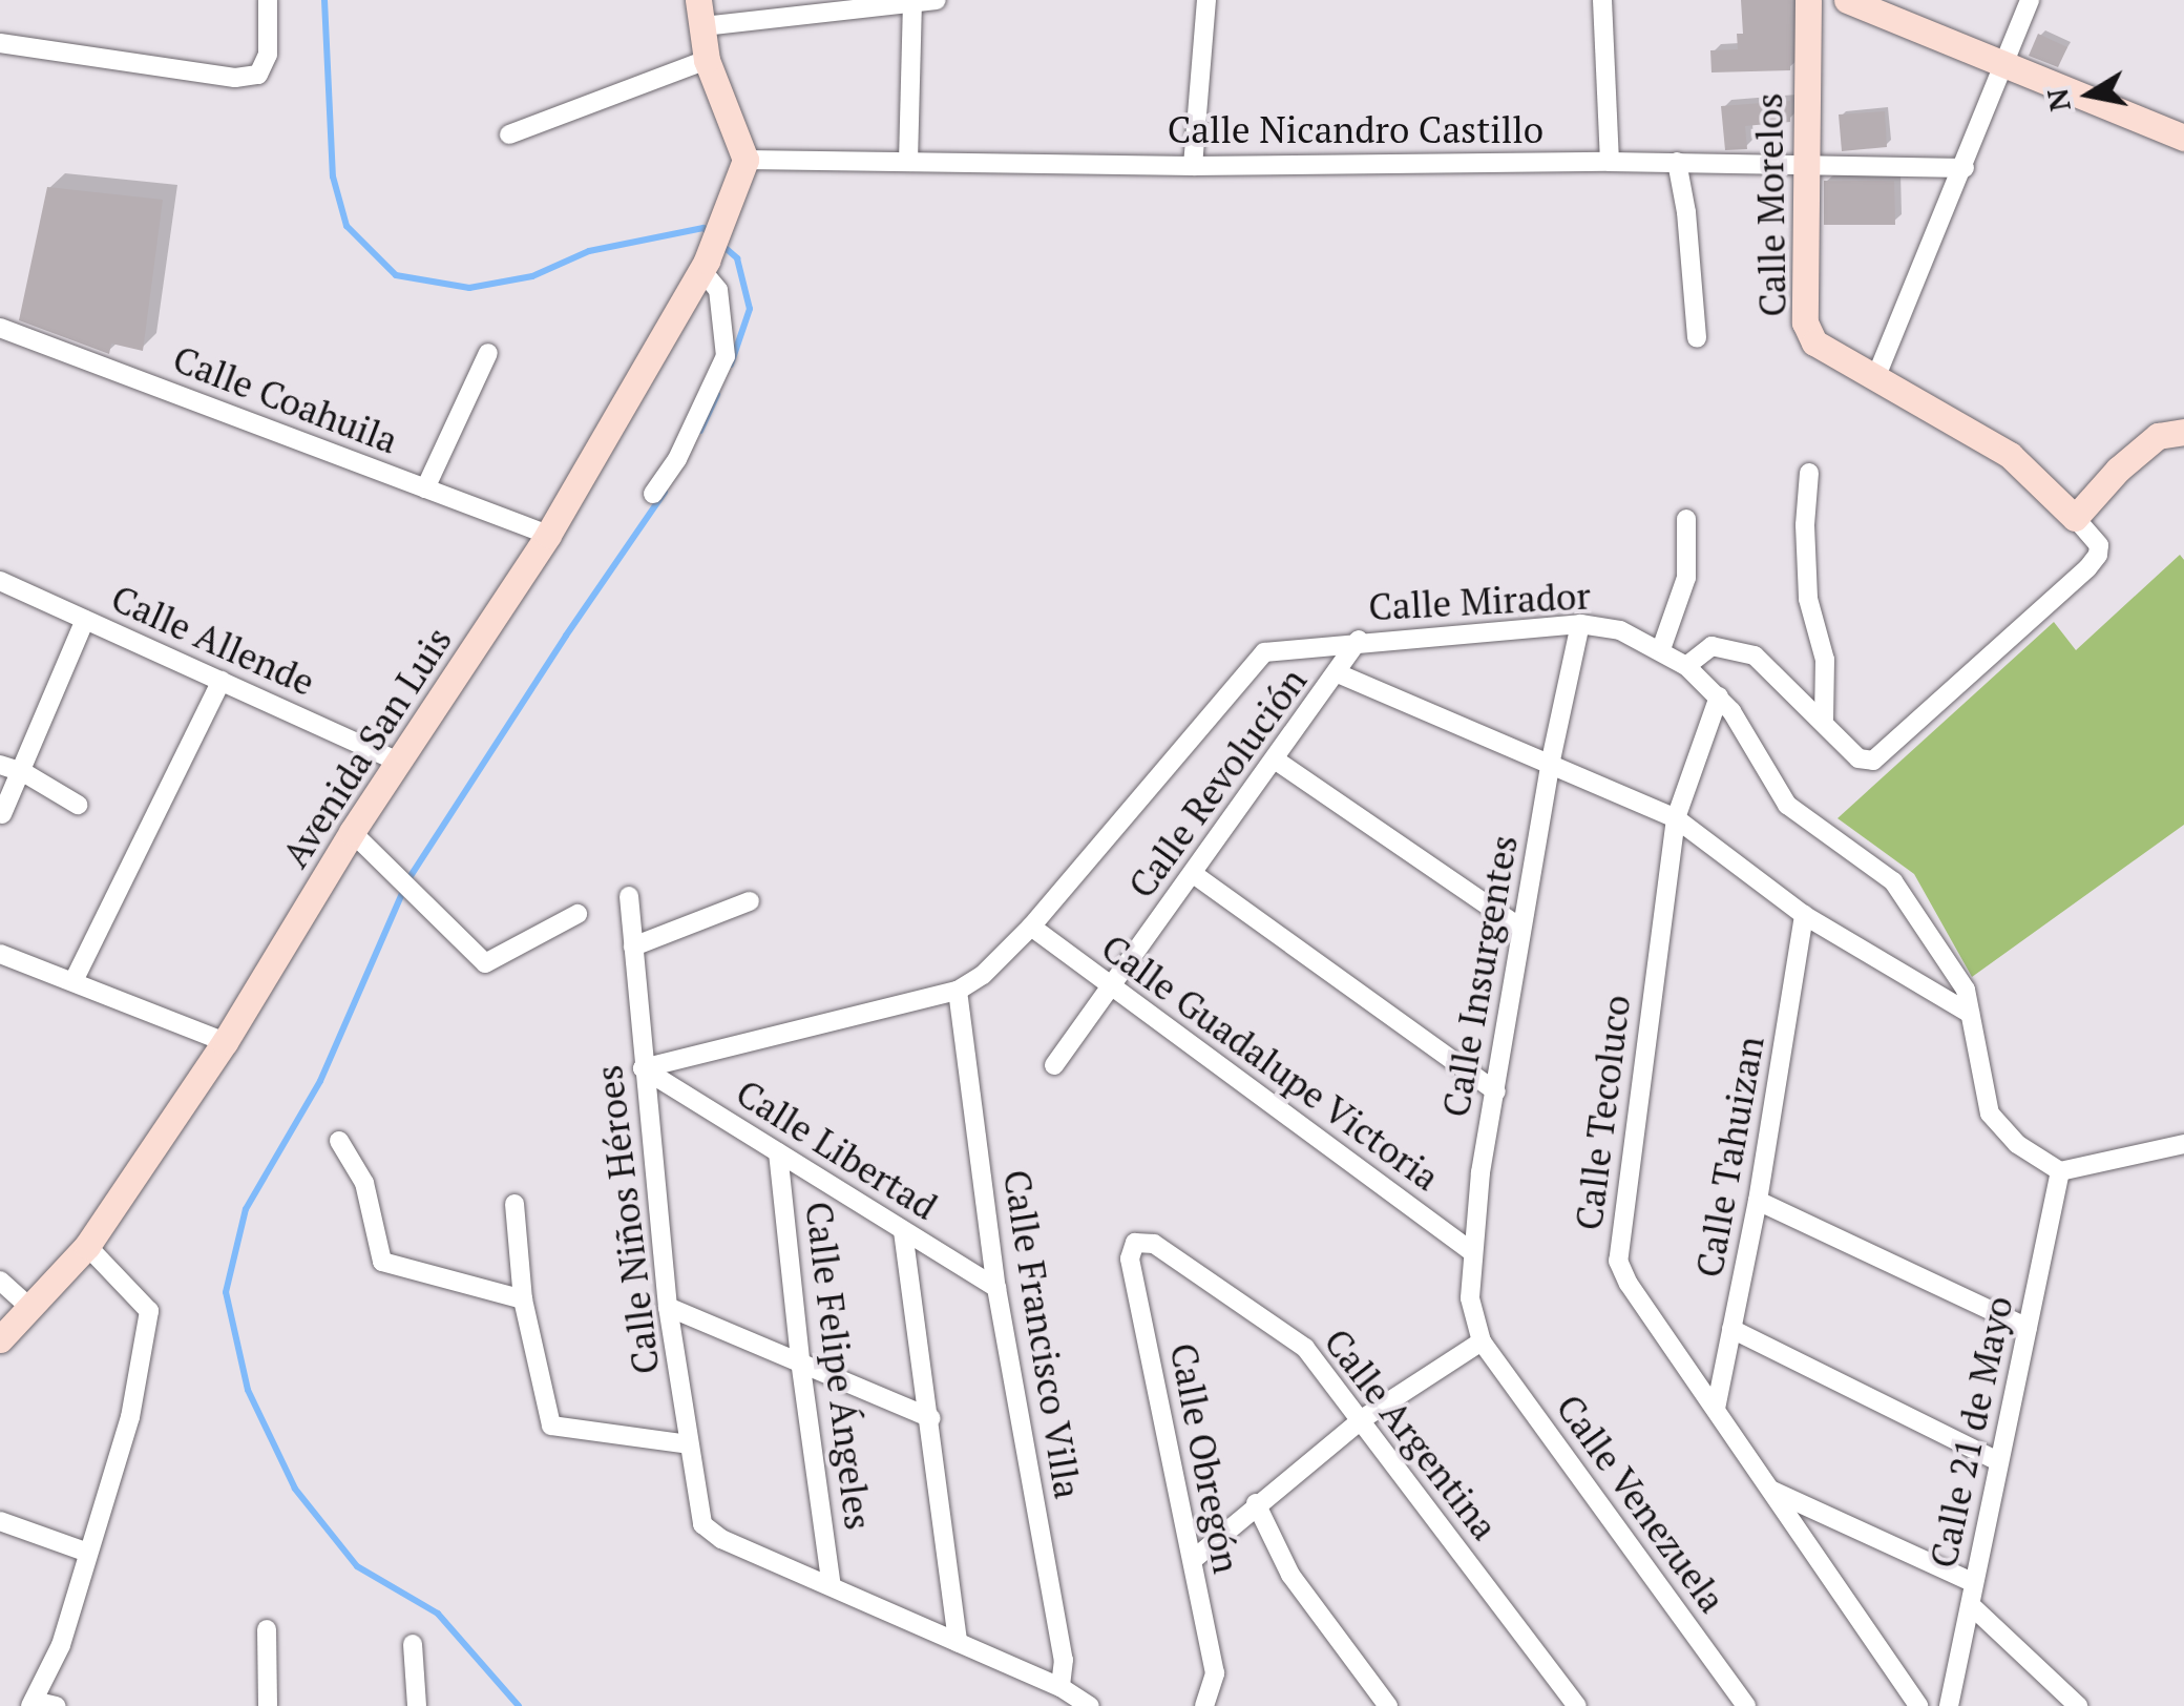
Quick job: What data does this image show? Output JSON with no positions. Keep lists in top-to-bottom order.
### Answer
{
  "streets": {
    "street": [
      "Calle Nicandro Castillo",
      "Calle Morelos",
      "Calle Coahuila",
      "Calle Mirador",
      "Calle Allende",
      "Avenida San Luis",
      "Calle Revolución",
      "Calle Insurgentes",
      "Calle Guadalupe Victoria",
      "Calle Tecoluco",
      "Calle Libertad",
      "Calle Tahuizan",
      "Calle Niños Héroes",
      "Calle Francisco Villa",
      "Calle Felipe Ángeles",
      "Calle 21 de Mayo",
      "Calle Argentina",
      "Calle Obregón",
      "Calle Venezuela"
    ]
  },
  "crossings": [
    ["Calle Nicandro Castillo", "Calle Morelos"],
    ["Calle Nicandro Castillo", "Avenida San Luis"],
    ["Calle Coahuila", "Avenida San Luis"],
    ["Calle Mirador", "Calle Revolución"],
    ["Calle Mirador", "Calle Insurgentes"],
    ["Calle Mirador", "Calle Guadalupe Victoria"],
    ["Calle Mirador", "Calle Tecoluco"],
    ["Calle Mirador", "Calle 21 de Mayo"],
    ["Calle Allende", "Avenida San Luis"],
    ["Calle Revolución", "Calle Guadalupe Victoria"],
    ["Calle Insurgentes", "Calle Guadalupe Victoria"],
    ["Calle Insurgentes", "Calle Venezuela"],
    ["Calle Tecoluco", "Calle Tahuizan"],
    ["Calle Libertad", "Calle Niños Héroes"],
    ["Calle Libertad", "Calle Francisco Villa"],
    ["Calle Libertad", "Calle Felipe Ángeles"],
    ["Calle Niños Héroes", "Calle Felipe Ángeles"],
    ["Calle Argentina", "Calle Obregón"]
  ],
  "north": "left"
}
